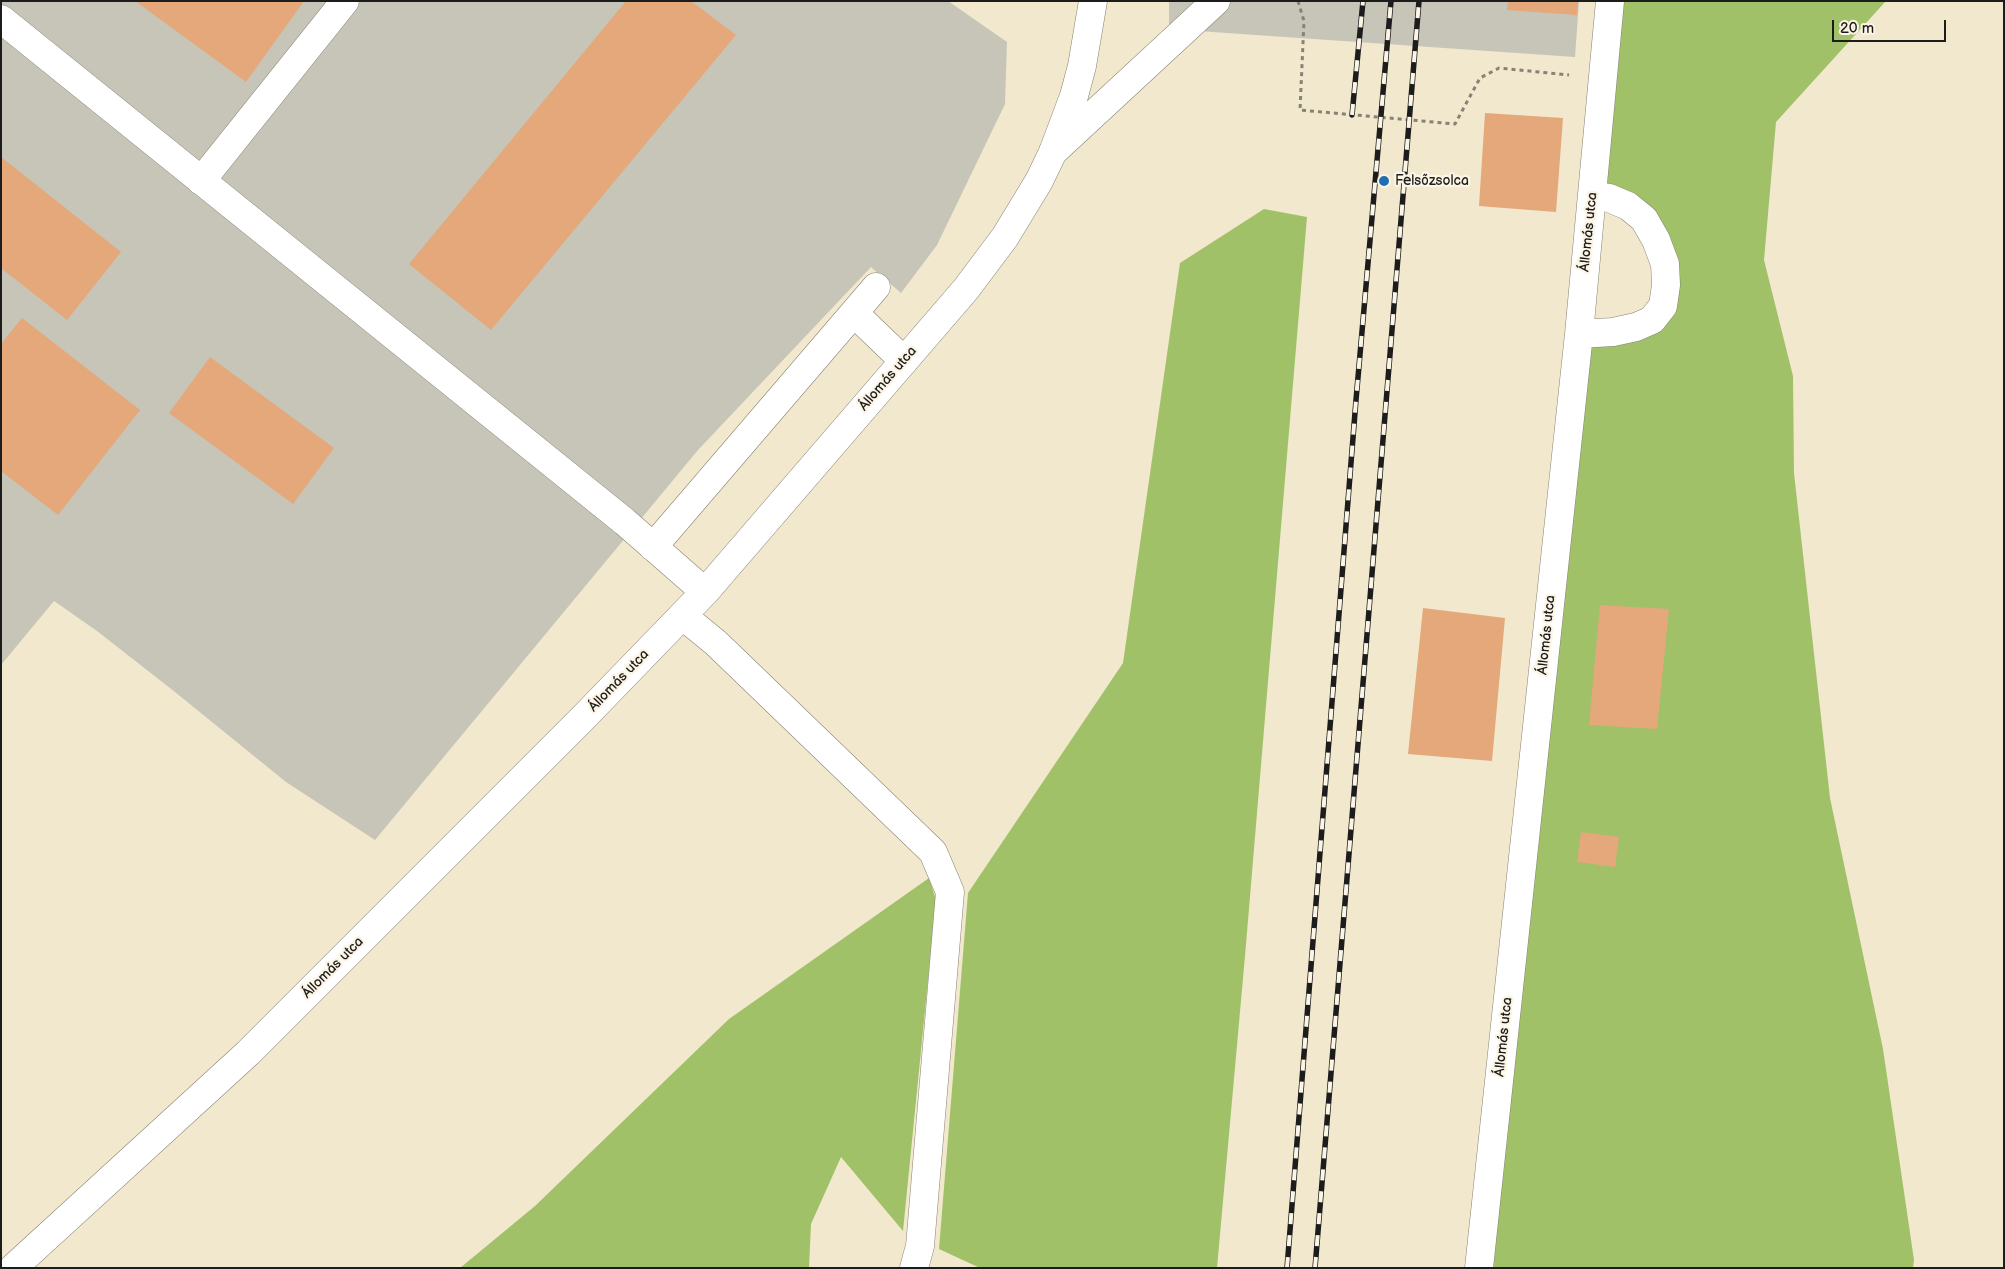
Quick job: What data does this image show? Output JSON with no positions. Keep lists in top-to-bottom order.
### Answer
{
  "streets": {
    "main road": ["Állomás utca"]
  },
  "places": ["Felsőzsolca"],
  "scale_bar": "20 m"
}
